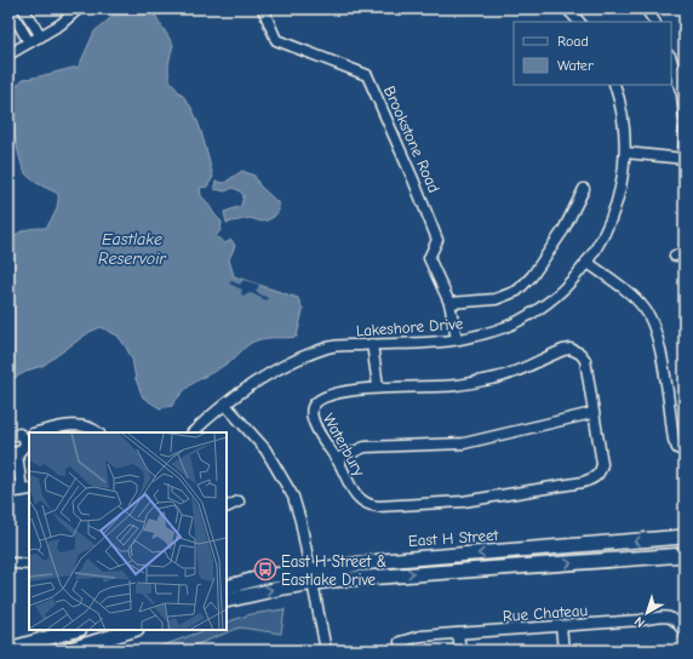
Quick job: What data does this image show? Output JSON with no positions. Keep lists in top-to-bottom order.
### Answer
{
  "streets": {
    "main road": ["East H Street"],
    "street": [
      "Brookstone Road",
      "Lakeshore Drive",
      "Waterbury",
      "Rue Chateau"
    ]
  },
  "crossings": [
    ["Brookstone Road", "Lakeshore Drive"]
  ],
  "water": ["Eastlake Reservoir"],
  "places": {
    "bus stop": ["East H Street & Eastlake Drive"]
  },
  "legend": ["Road", "Water"],
  "north": "bottom left"
}
